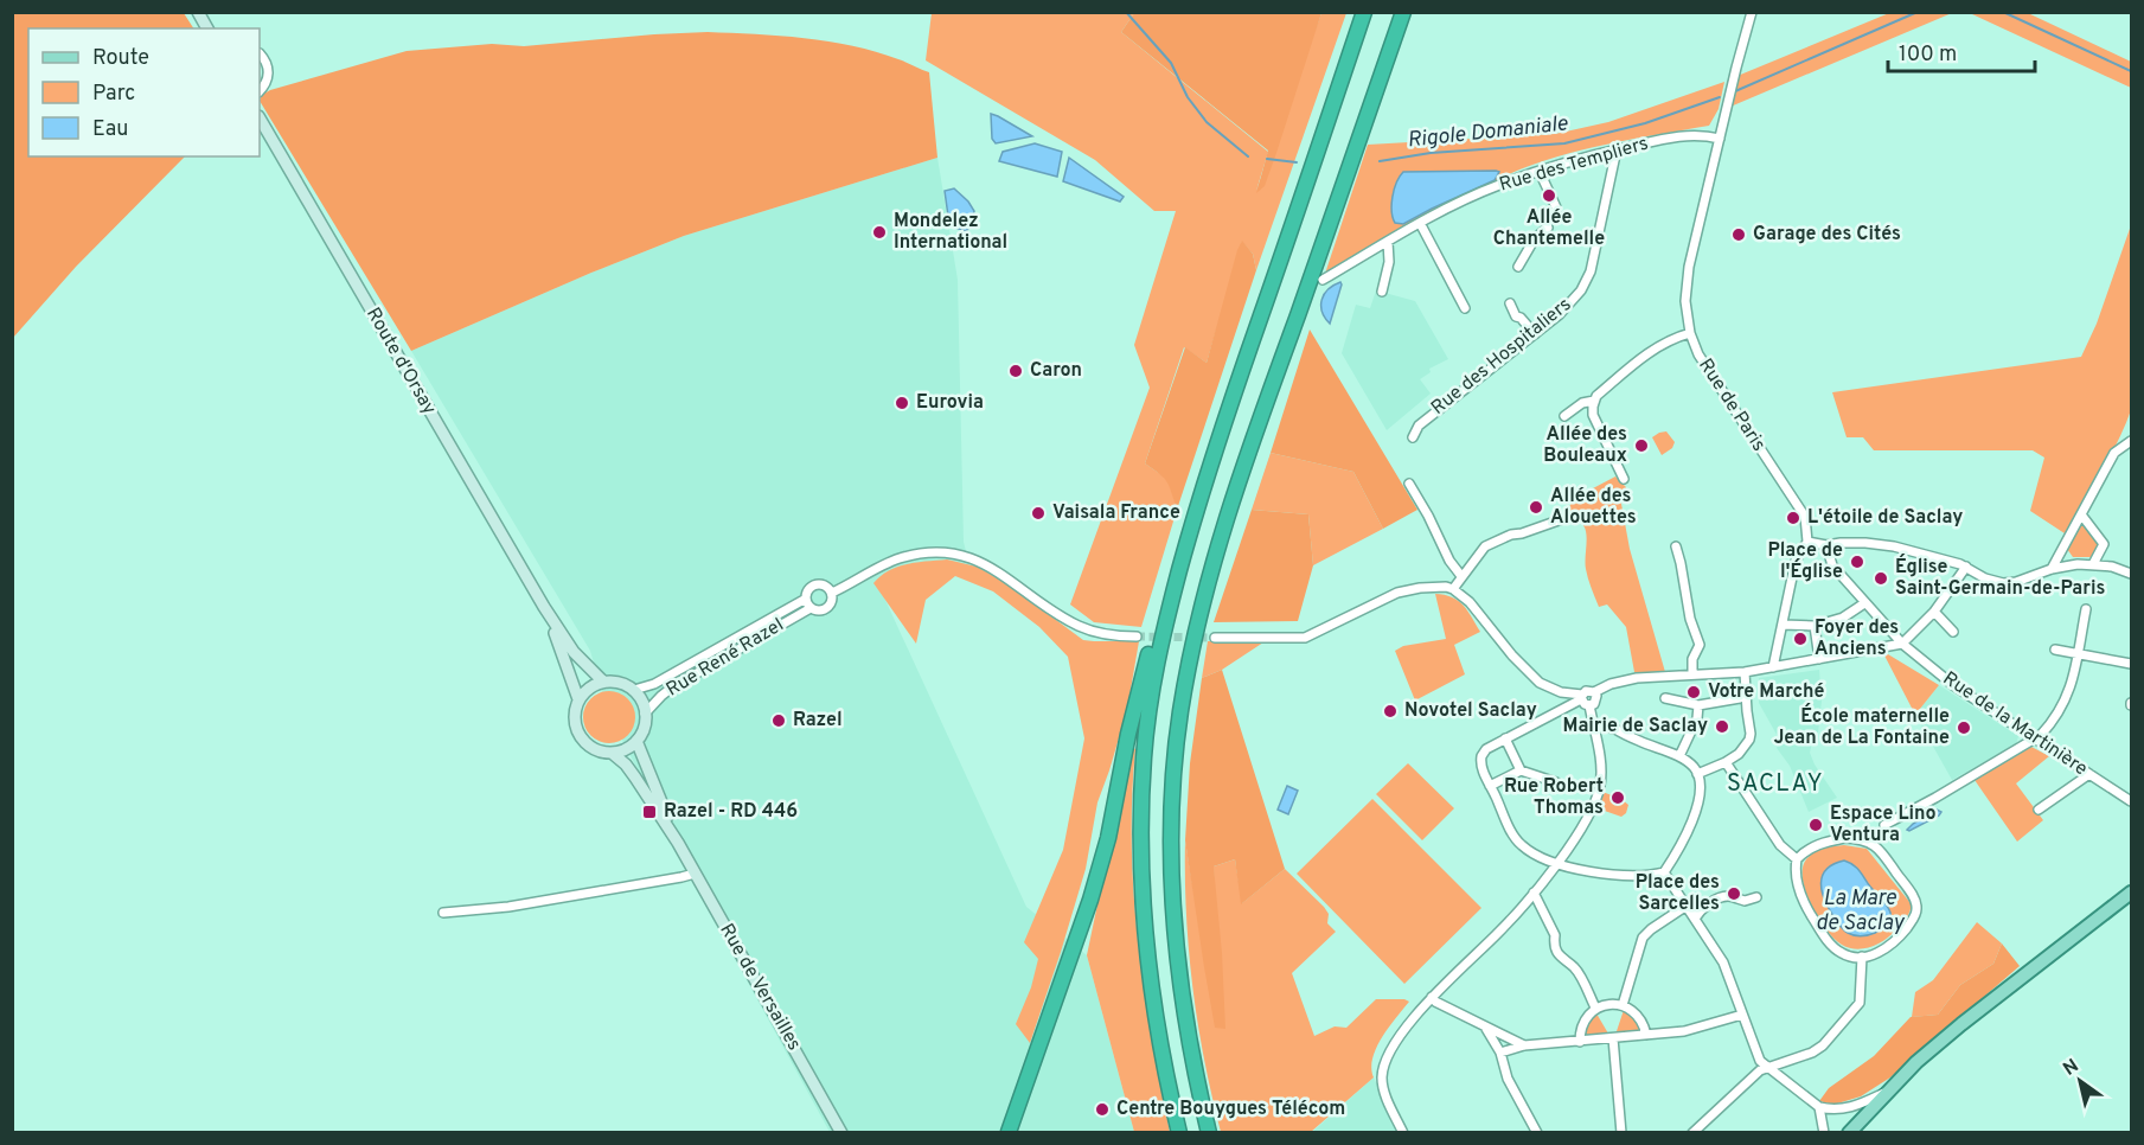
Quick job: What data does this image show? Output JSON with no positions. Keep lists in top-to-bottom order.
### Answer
{
  "streets": {
    "main road": ["Route d'Orsay", "Rue de Versailles"],
    "street": [
      "Rue des Templiers",
      "Rue des Hospitaliers",
      "Rue de Paris",
      "Rue René Razel",
      "Rue de la Martinière"
    ]
  },
  "crossings": [
    ["Rue des Templiers", "Rue des Hospitaliers"],
    ["Rue des Templiers", "Rue de Paris"],
    ["Route d'Orsay", "Rue René Razel"],
    ["Route d'Orsay", "Rue de Versailles"],
    ["Rue René Razel", "Rue de Versailles"]
  ],
  "districts": ["SACLAY"],
  "water": ["Rigole Domaniale", "La Mare de Saclay"],
  "places": {
    "other": [
      "Allée Chantemelle",
      "Mondelez International",
      "Garage des Cités",
      "Caron",
      "Eurovia",
      "Allée des Bouleaux",
      "Allée des Alouettes",
      "Vaisala France",
      "L'étoile de Saclay",
      "Place de l'Église",
      "Église Saint-Germain-de-Paris",
      "Foyer des Anciens",
      "Votre Marché",
      "Novotel Saclay",
      "Razel",
      "Mairie de Saclay",
      "École maternelle Jean de La Fontaine",
      "Rue Robert Thomas",
      "Espace Lino Ventura",
      "Place des Sarcelles",
      "Centre Bouygues Télécom"
    ],
    "transit": ["Razel - RD 446"]
  },
  "legend": ["Route", "Parc", "Eau"],
  "scale_bar": "100 m",
  "north": "top left"
}
